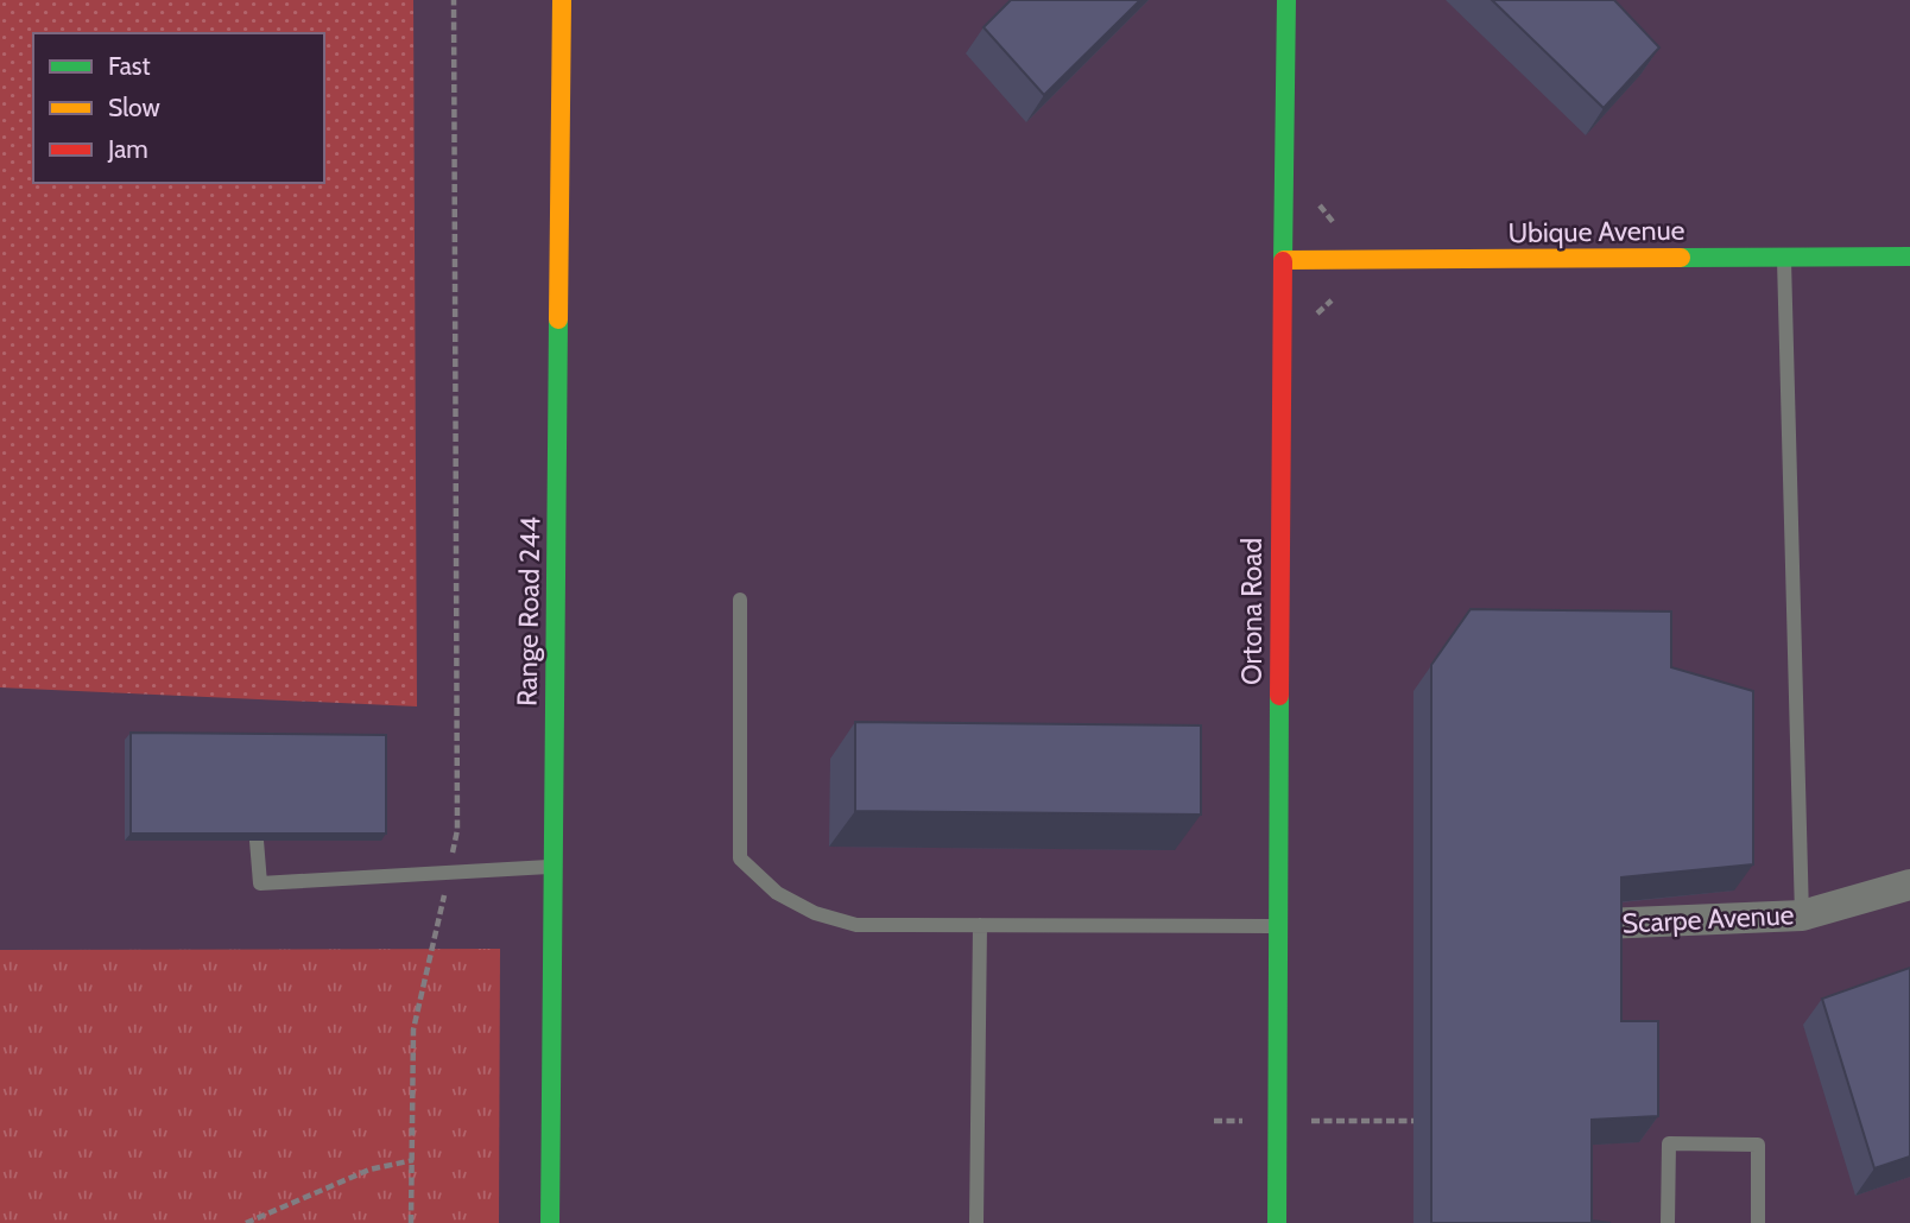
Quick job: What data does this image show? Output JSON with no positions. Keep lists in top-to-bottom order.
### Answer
{
  "streets": {
    "street": [
      "Ubique Avenue",
      "Range Road 244",
      "Ortona Road",
      "Scarpe Avenue"
    ]
  },
  "crossings": [
    ["Ubique Avenue", "Ortona Road"]
  ],
  "legend": ["Fast", "Slow", "Jam"]
}
